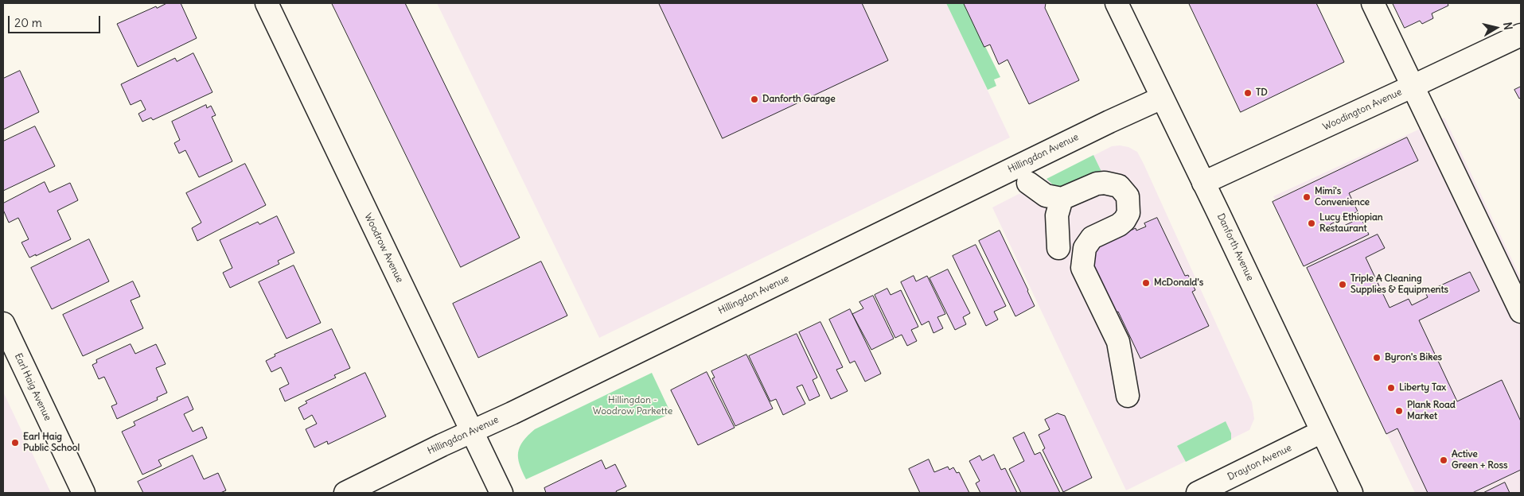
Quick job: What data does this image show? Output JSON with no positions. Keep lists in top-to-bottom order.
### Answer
{
  "streets": {
    "street": [
      "Woodington Avenue",
      "Hillingdon Avenue",
      "Danforth Avenue",
      "Woodrow Avenue",
      "Earl Haig Avenue",
      "Drayton Avenue"
    ]
  },
  "crossings": [
    ["Woodington Avenue", "Danforth Avenue"],
    ["Hillingdon Avenue", "Danforth Avenue"],
    ["Hillingdon Avenue", "Woodrow Avenue"],
    ["Danforth Avenue", "Drayton Avenue"]
  ],
  "parks": ["Hillingdon - Woodrow Parkette"],
  "places": [
    "TD",
    "Danforth Garage",
    "Mimi's Convenience",
    "Lucy Ethiopian Restaurant",
    "McDonald's",
    "Triple A Cleaning Supplies & Equipments",
    "Byron's Bikes",
    "Liberty Tax",
    "Plank Road Market",
    "Earl Haig Public School",
    "Active Green + Ross"
  ],
  "scale_bar": "20 m",
  "north": "right"
}
